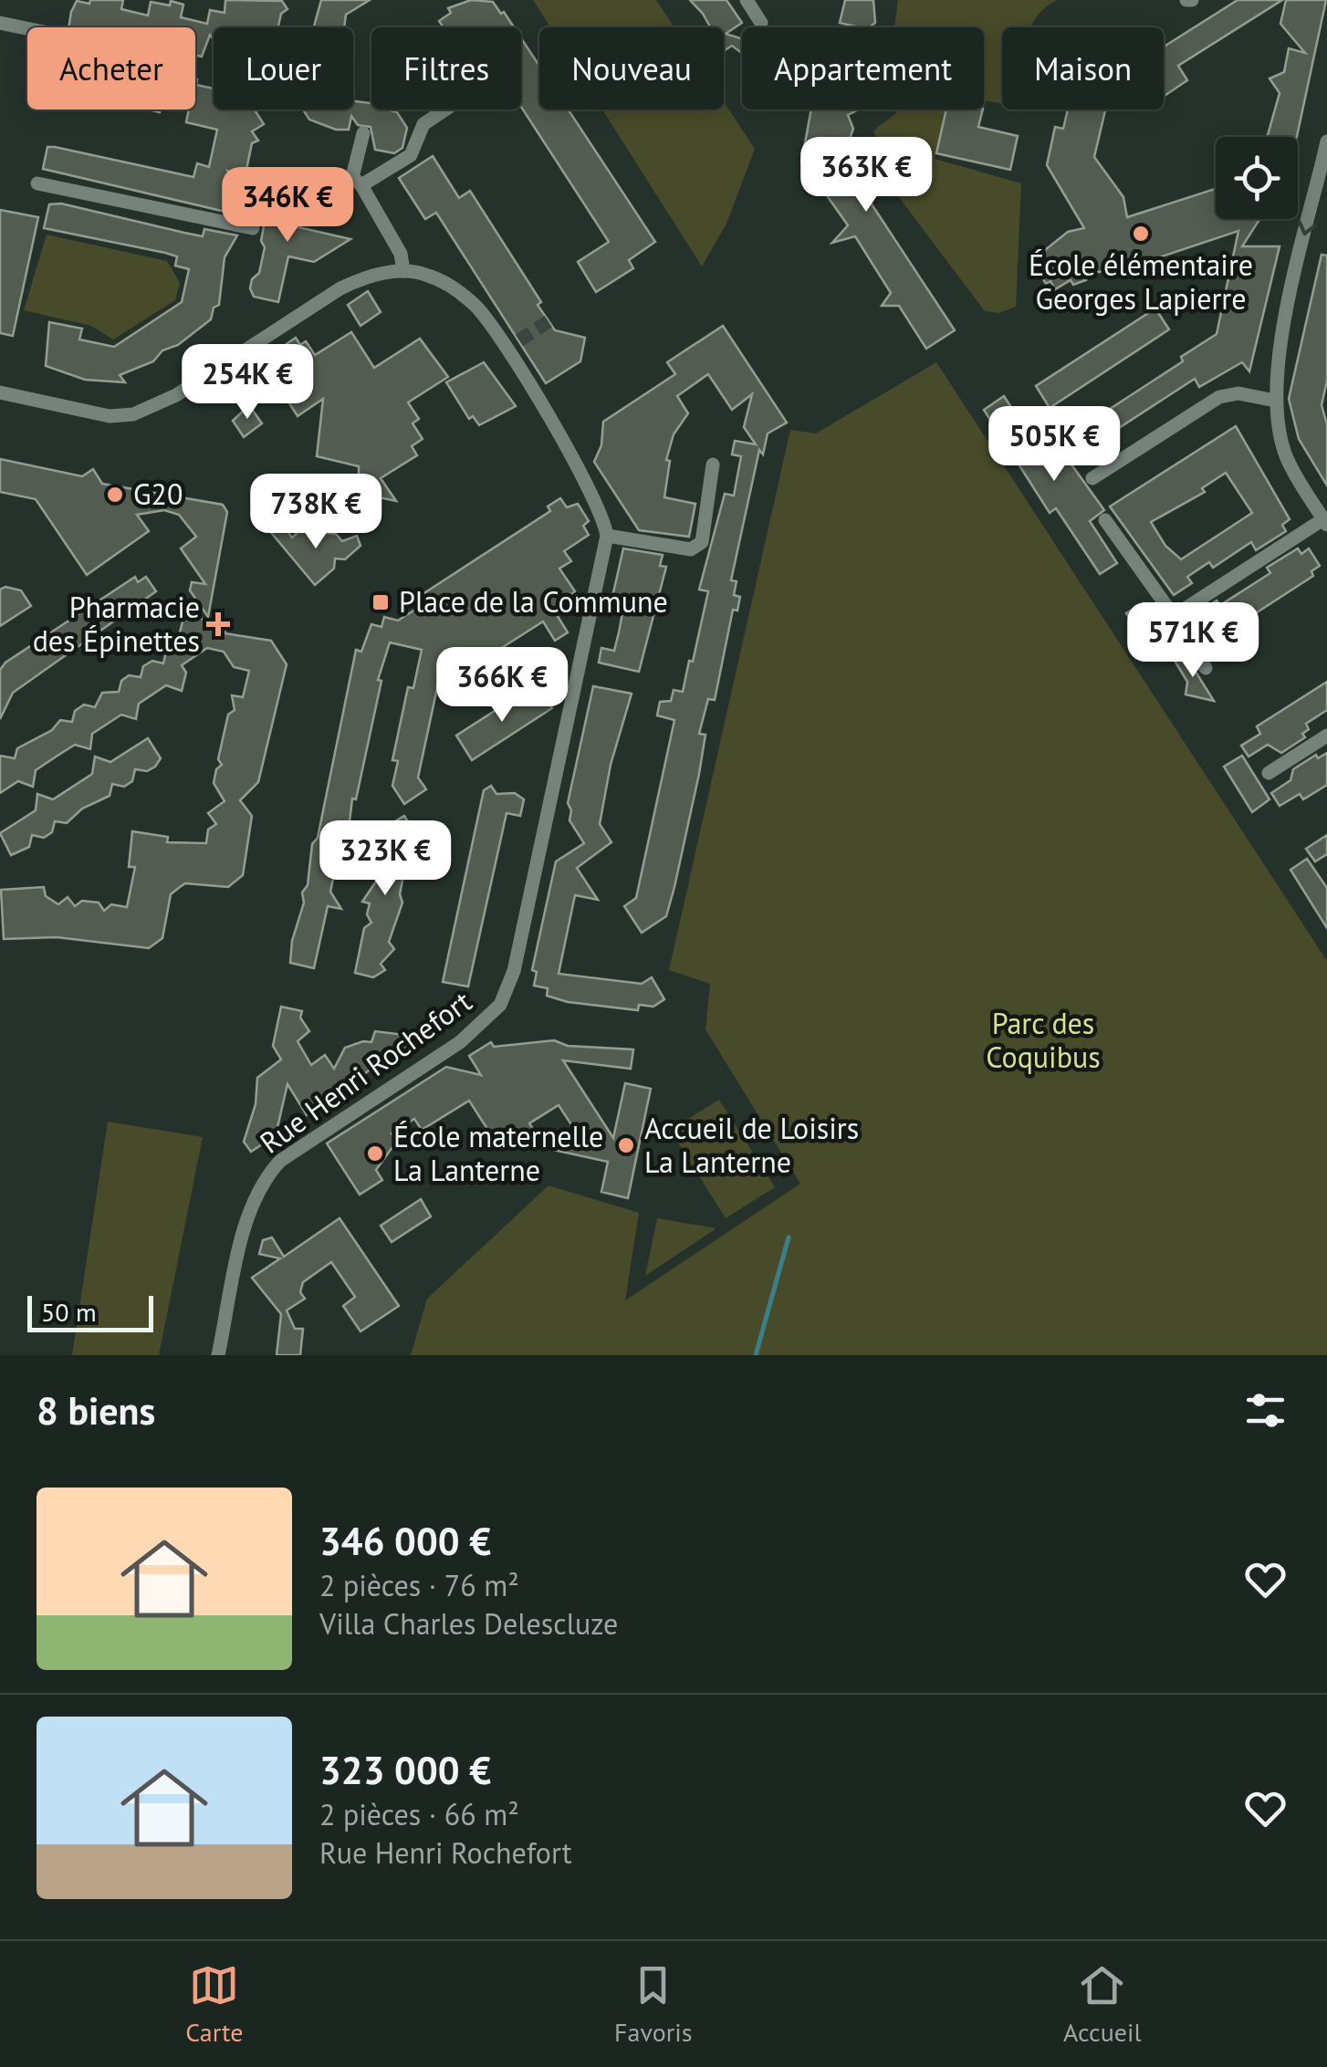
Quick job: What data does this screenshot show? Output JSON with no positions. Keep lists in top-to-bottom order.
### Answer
{
  "streets": {
    "street": ["Rue Henri Rochefort"]
  },
  "parks": ["Parc des Coquibus"],
  "places": {
    "other": [
      "École élémentaire Georges Lapierre",
      "G20",
      "Accueil de Loisirs La Lanterne",
      "École maternelle La Lanterne"
    ],
    "transit": ["Place de la Commune"],
    "health": ["Pharmacie des Épinettes"]
  },
  "scale_bar": "50 m",
  "page": {
    "chip": [
      "Acheter",
      "Louer",
      "Filtres",
      "Nouveau",
      "Appartement",
      "Maison"
    ],
    "price": [
      "363K €",
      "346K €",
      "254K €",
      "505K €",
      "738K €",
      "571K €",
      "366K €",
      "323K €"
    ],
    "scale": "50 m",
    "heading": "8 biens",
    "list": [
      {
        "name": "346 000 €",
        "note": "2 pièces · 76 m² · Villa Charles Delescluze"
      },
      {
        "name": "323 000 €",
        "note": "2 pièces · 66 m² · Rue Henri Rochefort"
      }
    ],
    "tabs": ["Carte", "Favoris", "Accueil"]
  }
}
